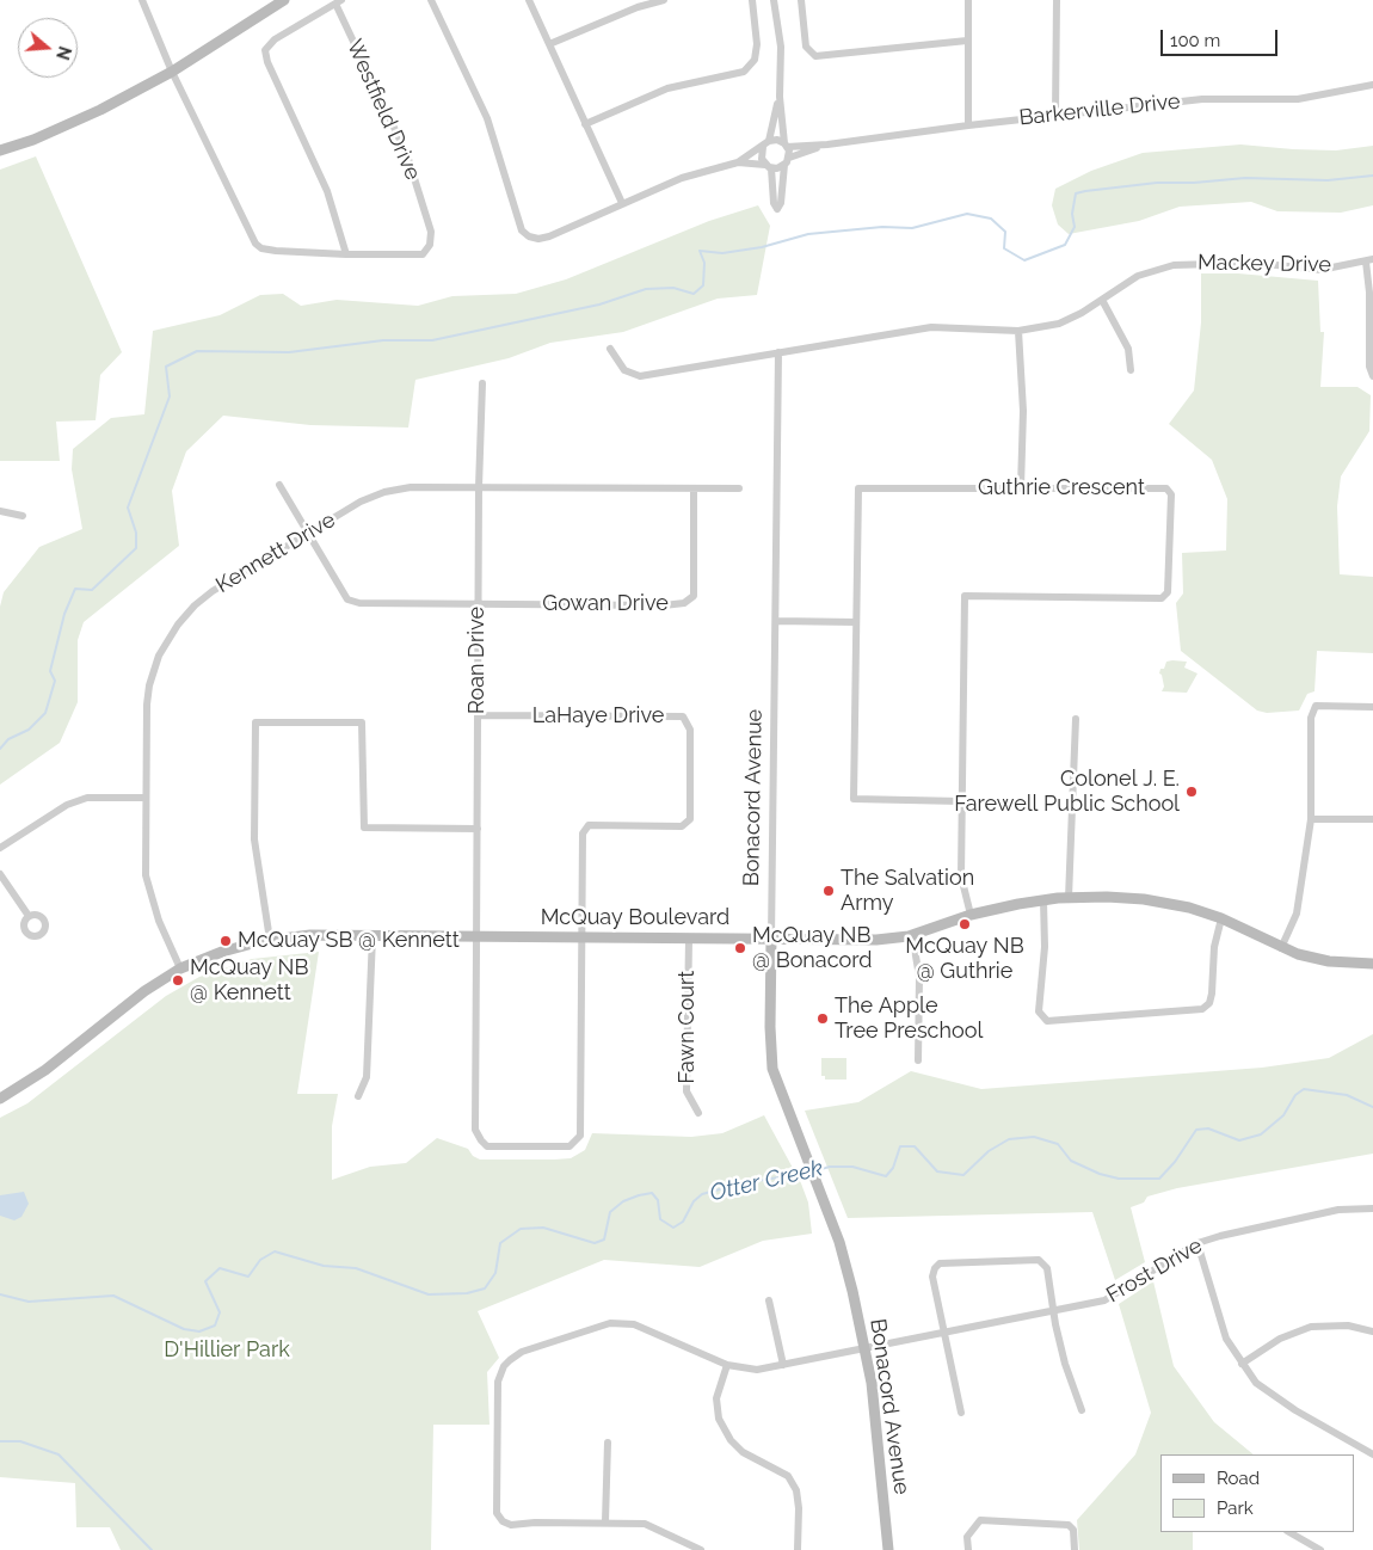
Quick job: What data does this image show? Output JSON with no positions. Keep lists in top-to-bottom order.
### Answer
{
  "streets": {
    "street": [
      "Westfield Drive",
      "Barkerville Drive",
      "Mackey Drive",
      "Guthrie Crescent",
      "Kennett Drive",
      "Gowan Drive",
      "Roan Drive",
      "LaHaye Drive",
      "Bonacord Avenue",
      "McQuay Boulevard",
      "Fawn Court",
      "Frost Drive"
    ]
  },
  "crossings": [
    ["Mackey Drive", "Bonacord Avenue"],
    ["Guthrie Crescent", "McQuay Boulevard"],
    ["Kennett Drive", "Gowan Drive"],
    ["Kennett Drive", "Roan Drive"],
    ["Kennett Drive", "McQuay Boulevard"],
    ["Gowan Drive", "Roan Drive"],
    ["Roan Drive", "LaHaye Drive"],
    ["Roan Drive", "McQuay Boulevard"],
    ["LaHaye Drive", "McQuay Boulevard"],
    ["Bonacord Avenue", "McQuay Boulevard"],
    ["Bonacord Avenue", "Frost Drive"],
    ["McQuay Boulevard", "Fawn Court"]
  ],
  "water": ["Otter Creek"],
  "parks": ["D'Hillier Park"],
  "places": [
    "Colonel J. E. Farewell Public School",
    "The Salvation Army",
    "McQuay NB @ Guthrie",
    "McQuay SB @ Kennett",
    "McQuay NB @ Bonacord",
    "McQuay NB @ Kennett",
    "The Apple Tree Preschool"
  ],
  "legend": ["Road", "Park"],
  "scale_bar": "100 m",
  "north": "right"
}
